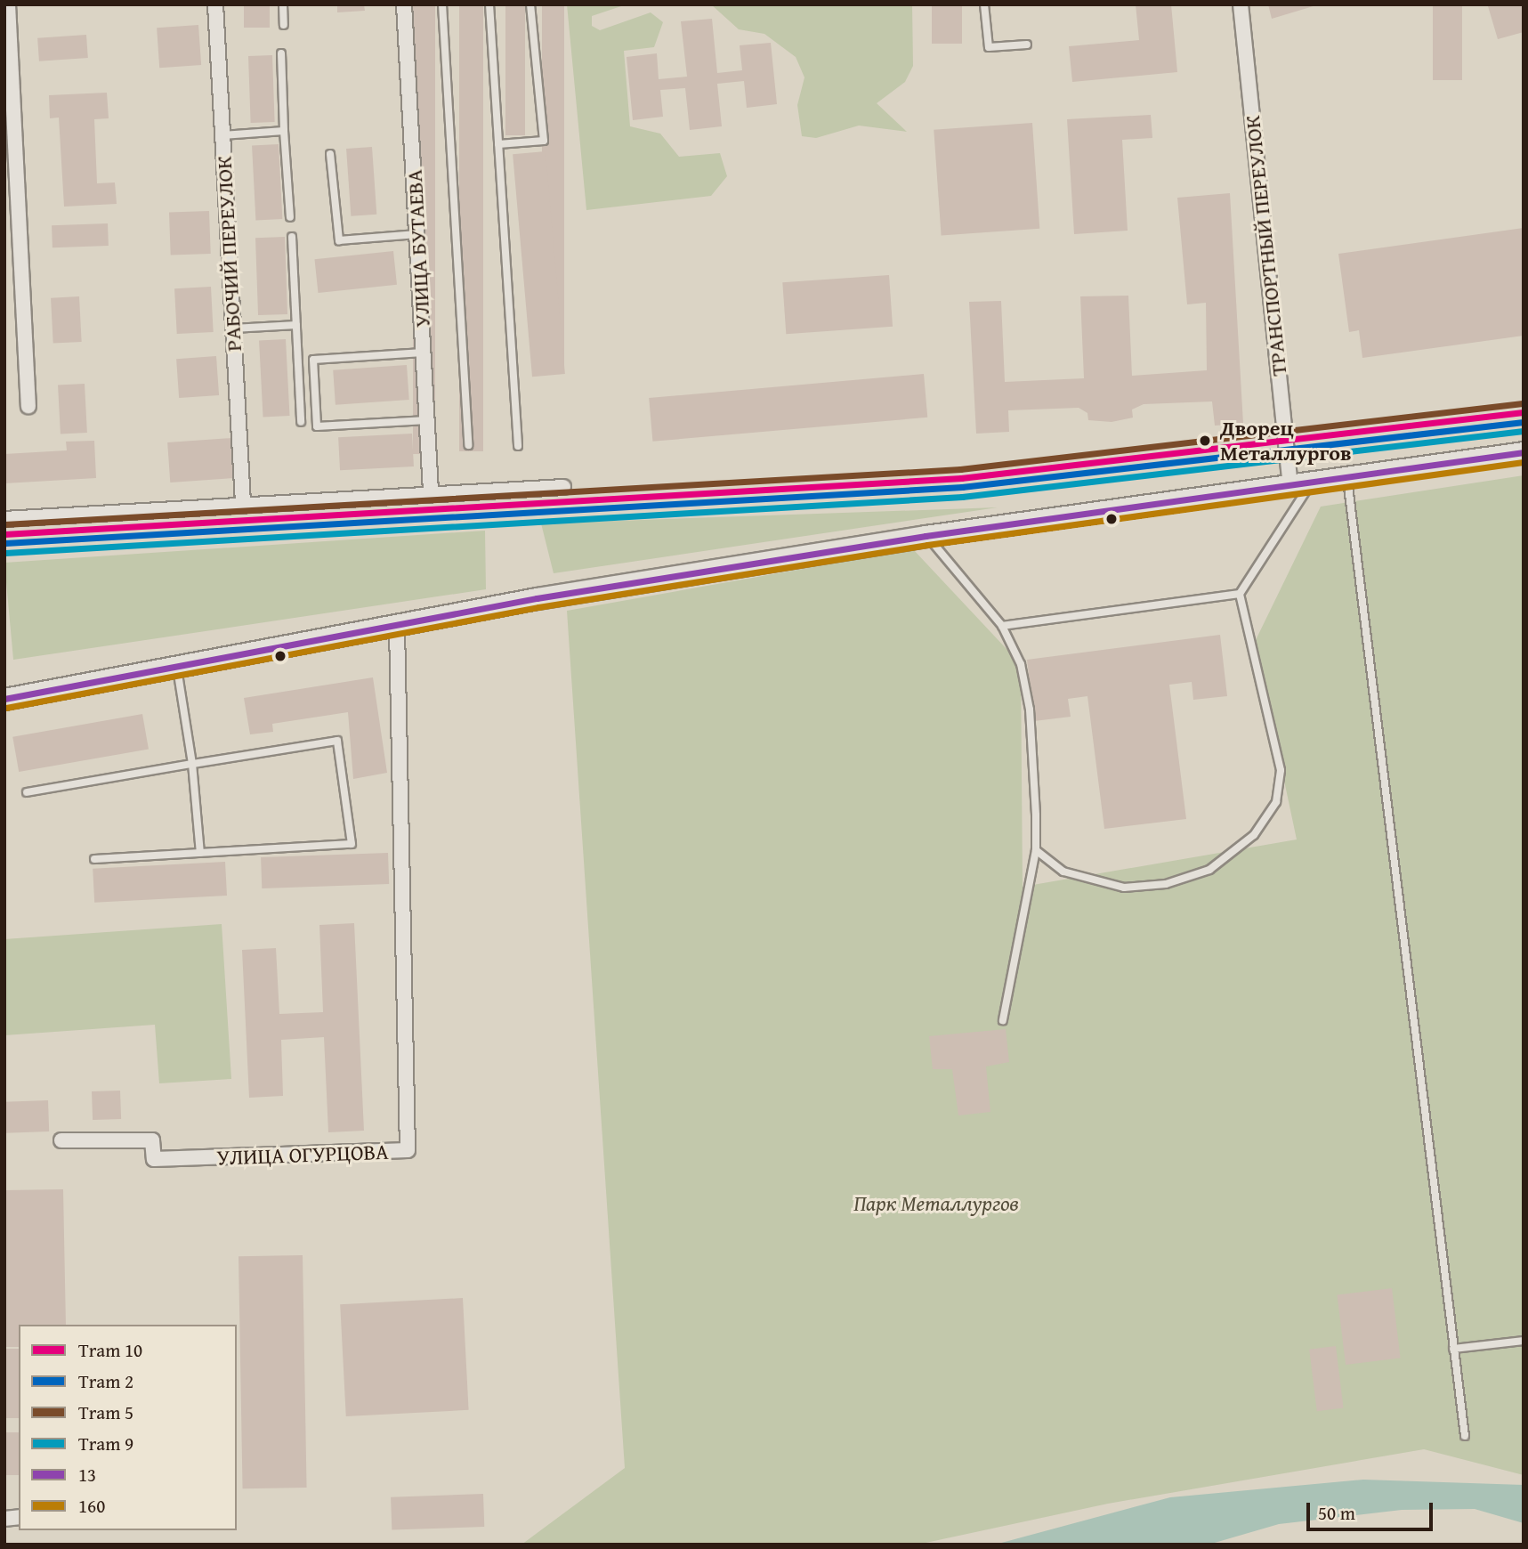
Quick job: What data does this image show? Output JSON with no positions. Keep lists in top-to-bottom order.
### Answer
{
  "streets": {
    "street": [
      "ТРАНСПОРТНЫЙ ПЕРЕУЛОК",
      "УЛИЦА БУТАЕВА",
      "РАБОЧИЙ ПЕРЕУЛОК",
      "УЛИЦА ОГУРЦОВА"
    ]
  },
  "parks": ["Парк Металлургов"],
  "places": ["Дворец Металлургов"],
  "lines": [
    "tram line 5",
    "tram line 10",
    "tram line 2",
    "tram line 9",
    "transit line 13",
    "transit line 160"
  ],
  "legend": [
    "Tram 10",
    "Tram 2",
    "Tram 5",
    "Tram 9",
    "13",
    "160"
  ],
  "scale_bar": "50 m"
}
